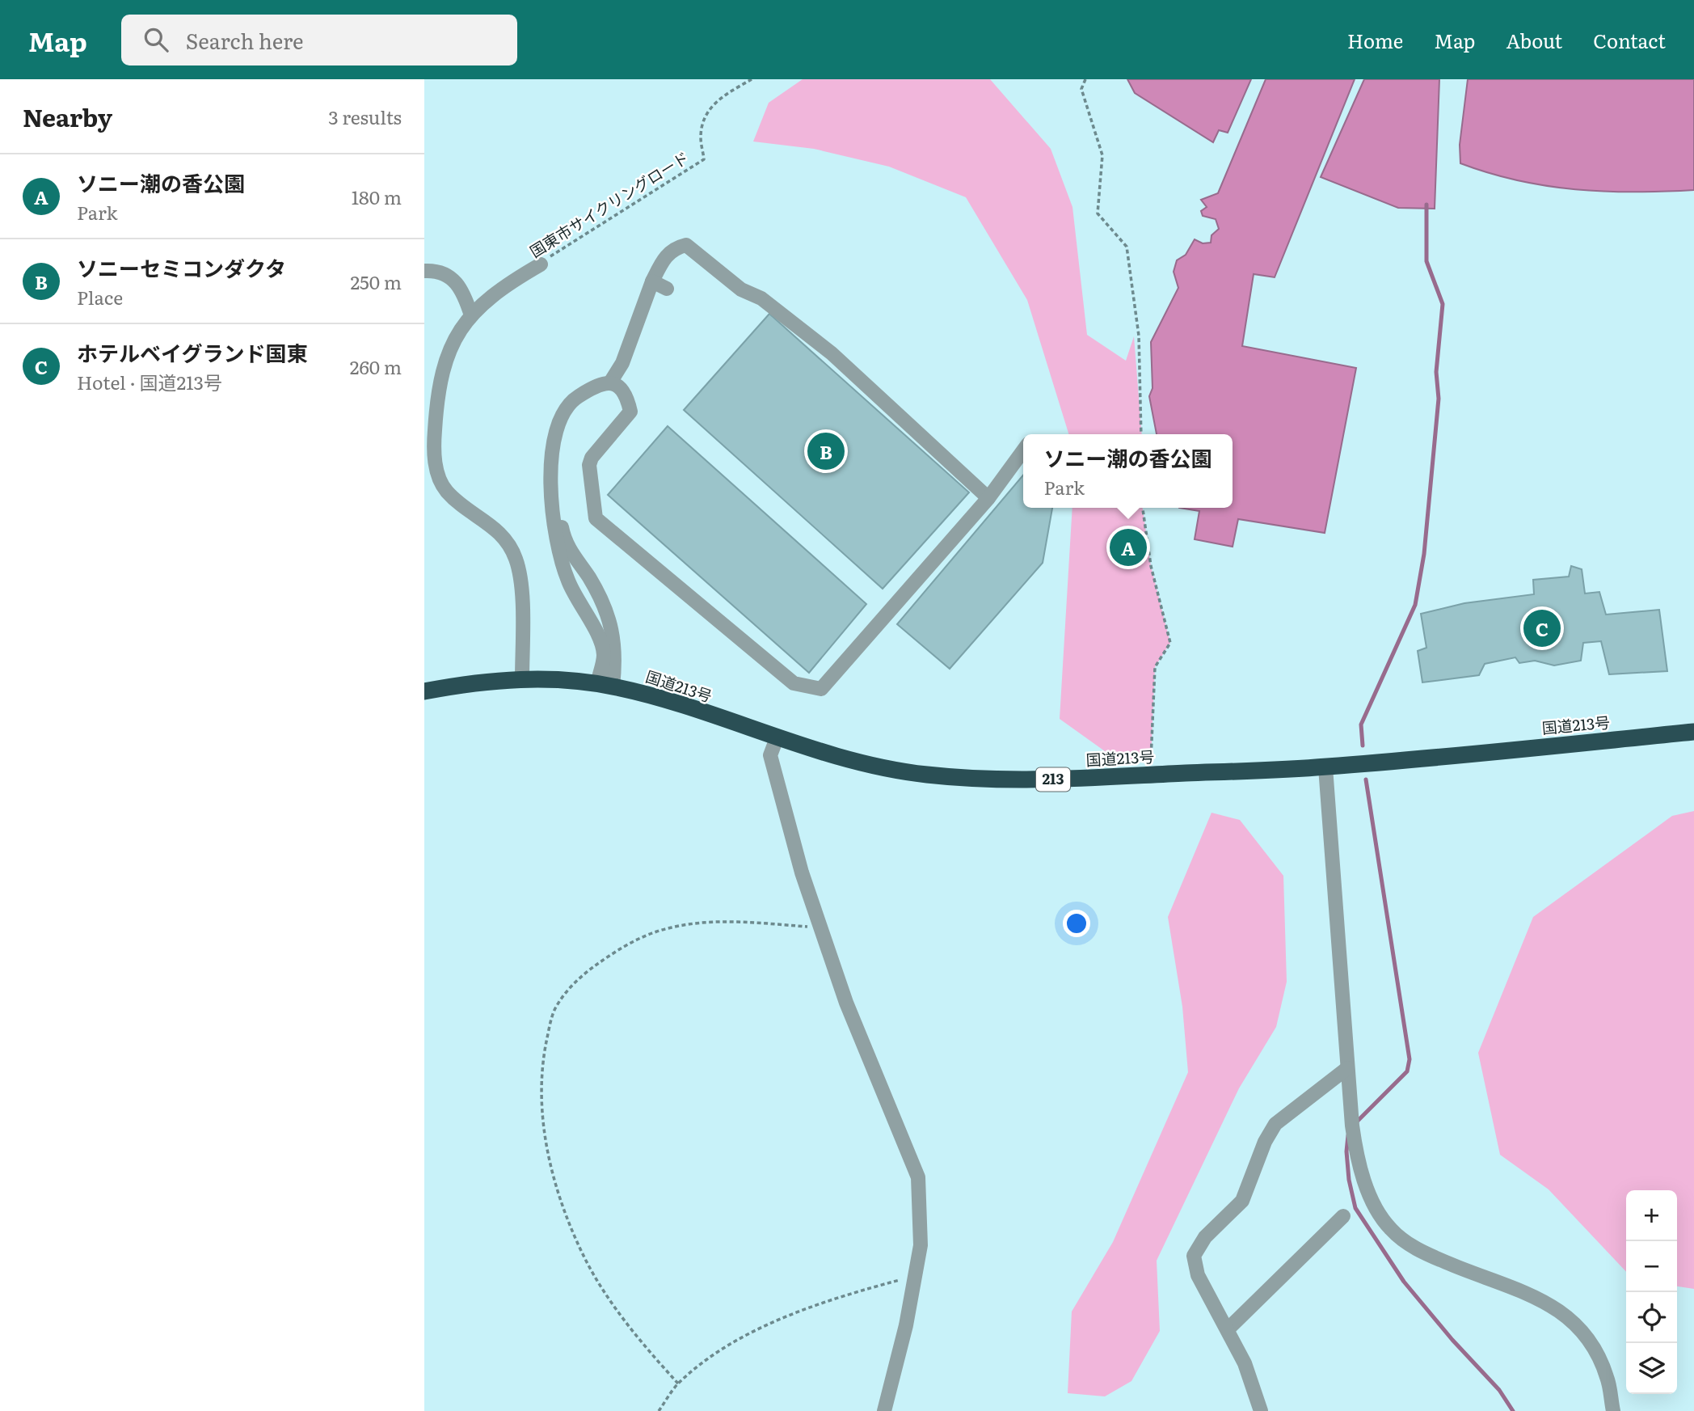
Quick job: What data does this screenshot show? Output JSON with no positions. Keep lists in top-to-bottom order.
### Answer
{
  "streets": {
    "highway": ["国道213号", "213"],
    "path": ["国東市サイクリングロード"]
  },
  "page": {
    "header": "Map",
    "search": "Search here",
    "nav": [
      "Home",
      "Map",
      "About",
      "Contact"
    ],
    "heading": ["Nearby", "3 results"],
    "list": [
      {
        "mark": "A",
        "name": "ソニー潮の香公園",
        "note": "Park",
        "value": "180 m"
      },
      {
        "mark": "B",
        "name": "ソニーセミコンダクタ",
        "note": "Place",
        "value": "250 m"
      },
      {
        "mark": "C",
        "name": "ホテルベイグランド国東",
        "note": "Hotel · 国道213号",
        "value": "260 m"
      }
    ],
    "pins": ["B", "A", "C"],
    "popup": ["ソニー潮の香公園", "Park"],
    "map_buttons": ["+", "−"]
  }
}
